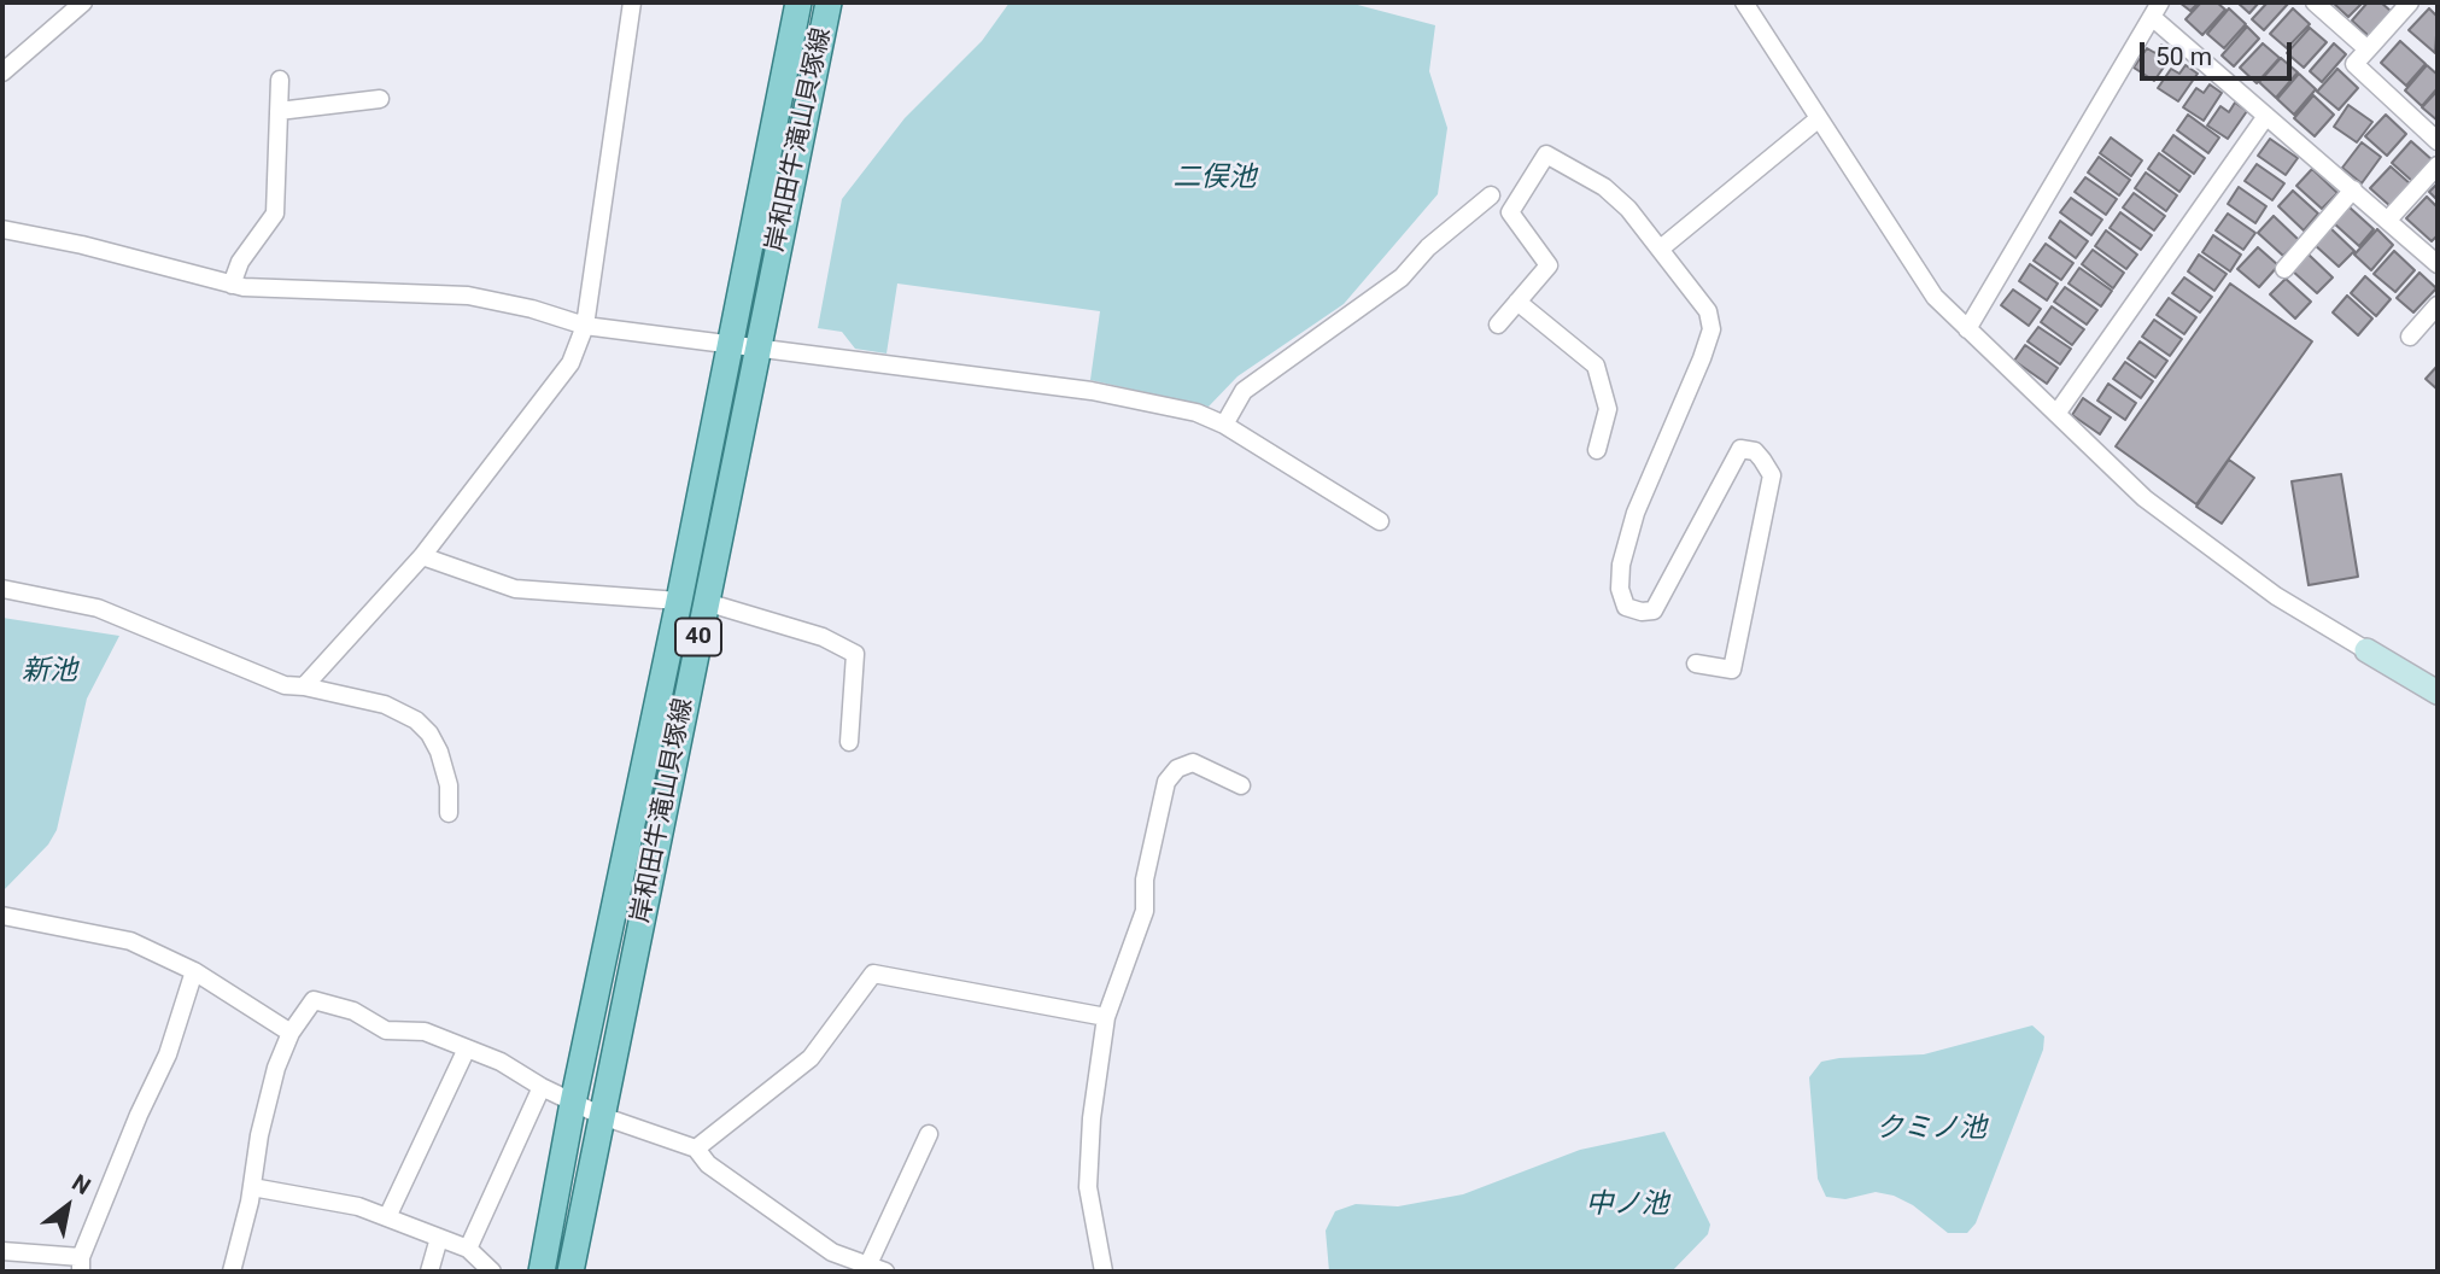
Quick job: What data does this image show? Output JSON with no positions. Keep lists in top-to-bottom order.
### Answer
{
  "streets": {
    "main road": ["岸和田牛滝山貝塚線", "40"]
  },
  "water": [
    "二俣池",
    "新池",
    "クミノ池",
    "中ノ池"
  ],
  "scale_bar": "50 m",
  "north": "top right"
}
